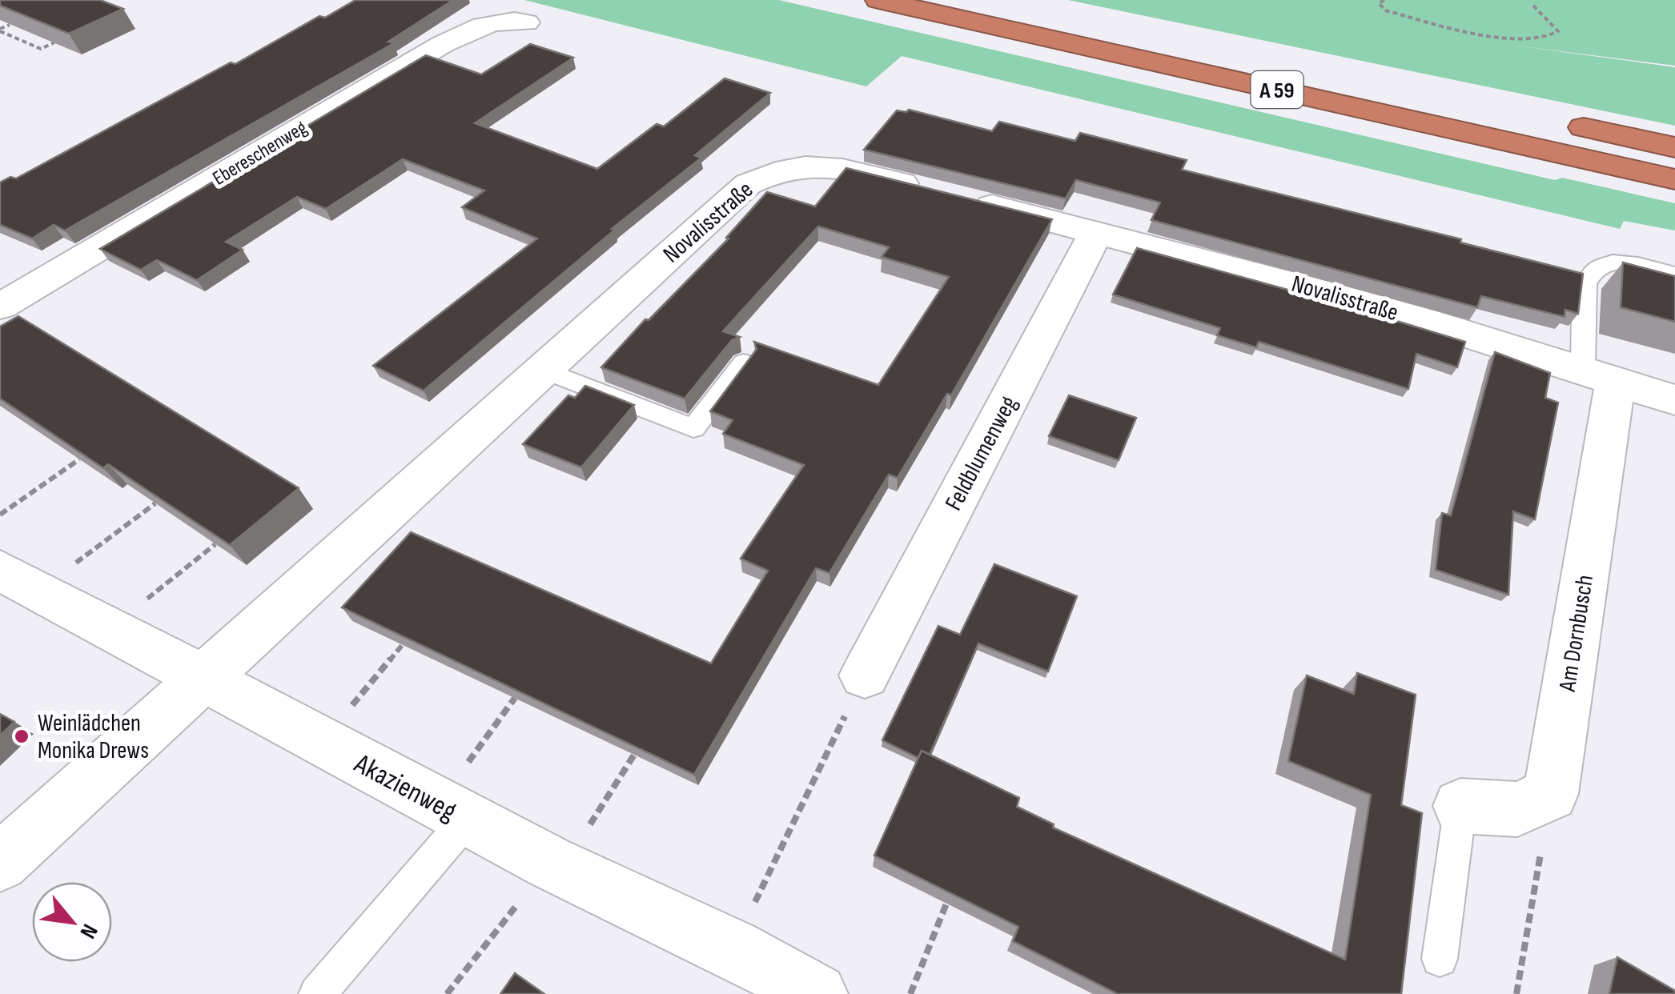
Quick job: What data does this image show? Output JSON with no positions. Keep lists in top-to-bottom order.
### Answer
{
  "streets": {
    "highway": ["A 59"],
    "street": [
      "Ebereschenweg",
      "Novalisstraße",
      "Feldblumenweg",
      "Am Dornbusch",
      "Akazienweg"
    ]
  },
  "crossings": [
    ["Novalisstraße", "Feldblumenweg"],
    ["Novalisstraße", "Am Dornbusch"],
    ["Novalisstraße", "Akazienweg"]
  ],
  "places": ["Weinlädchen Monika Drews"],
  "north": "bottom right"
}
